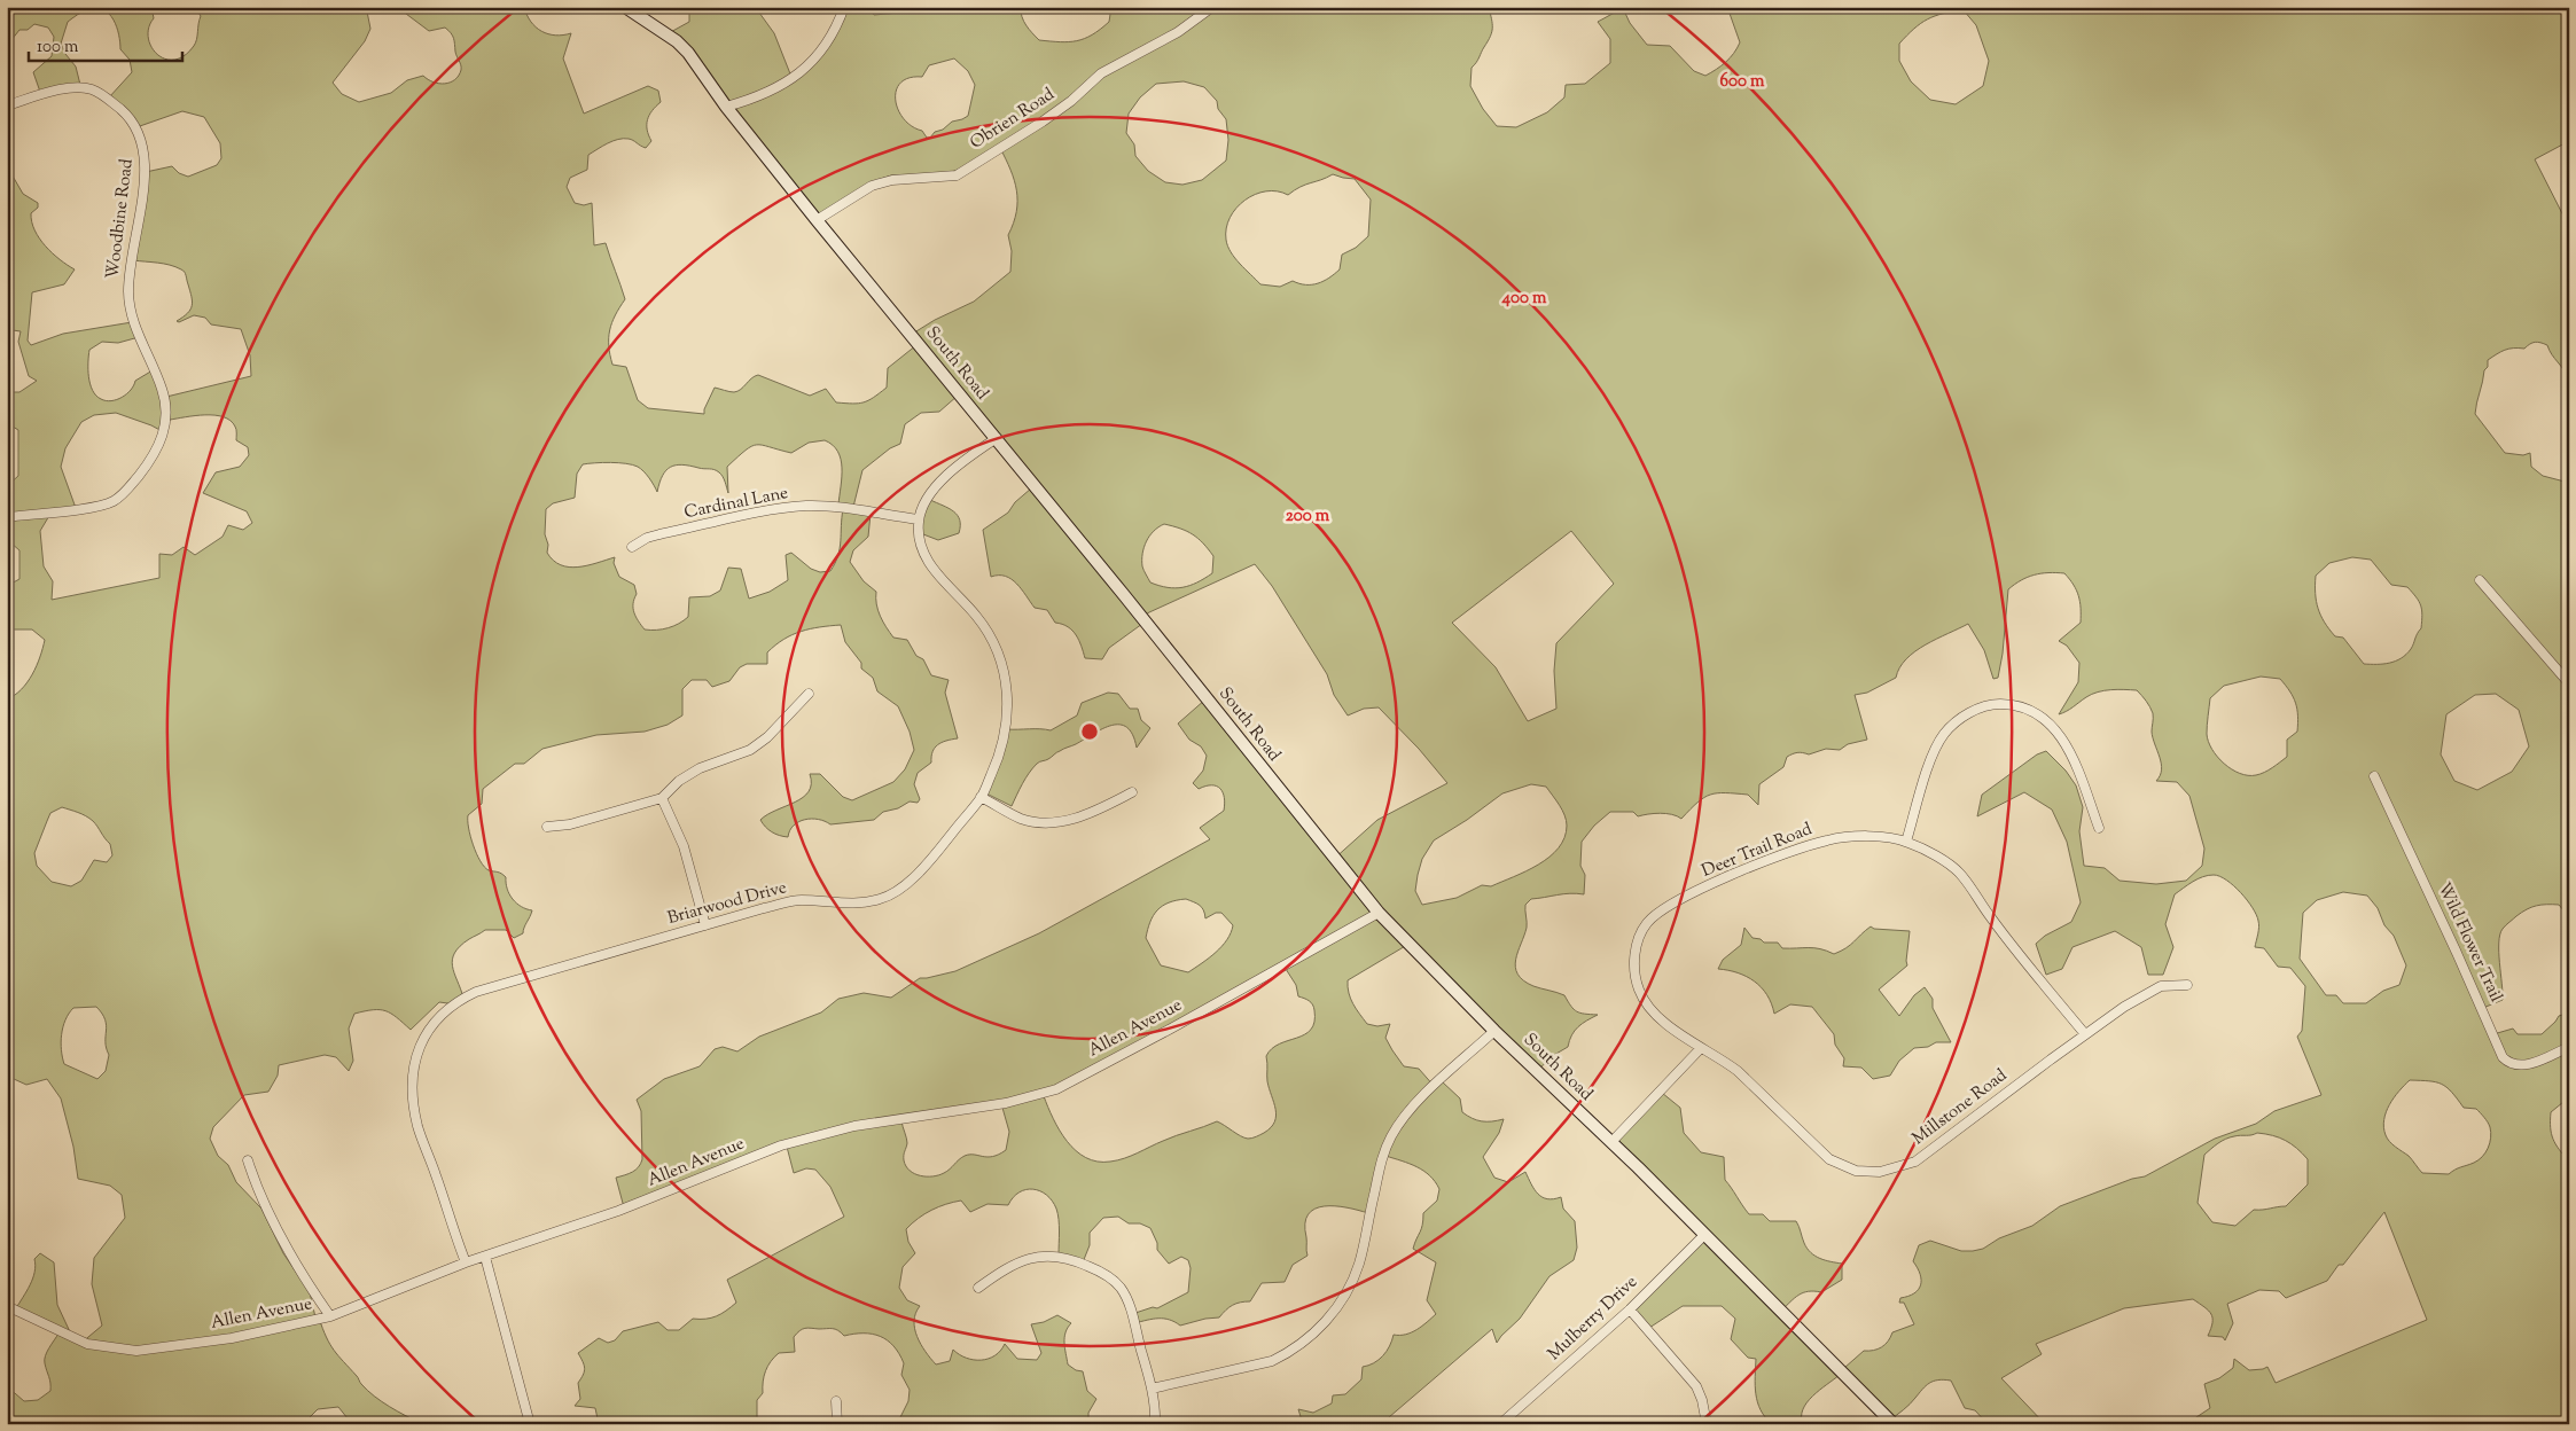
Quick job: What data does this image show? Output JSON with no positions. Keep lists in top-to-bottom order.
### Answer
{
  "streets": {
    "street": [
      "Obrien Road",
      "Woodbine Road",
      "South Road",
      "Cardinal Lane",
      "Deer Trail Road",
      "Briarwood Drive",
      "Wild Flower Trail",
      "Allen Avenue",
      "Millstone Road",
      "Mulberry Drive"
    ]
  },
  "crossings": [
    ["Obrien Road", "South Road"],
    ["South Road", "Allen Avenue"],
    ["South Road", "Mulberry Drive"],
    ["Cardinal Lane", "Briarwood Drive"],
    ["Deer Trail Road", "Millstone Road"],
    ["Briarwood Drive", "Allen Avenue"]
  ],
  "scale_bar": "100 m",
  "rings": ["600 m", "400 m", "200 m"]
}
